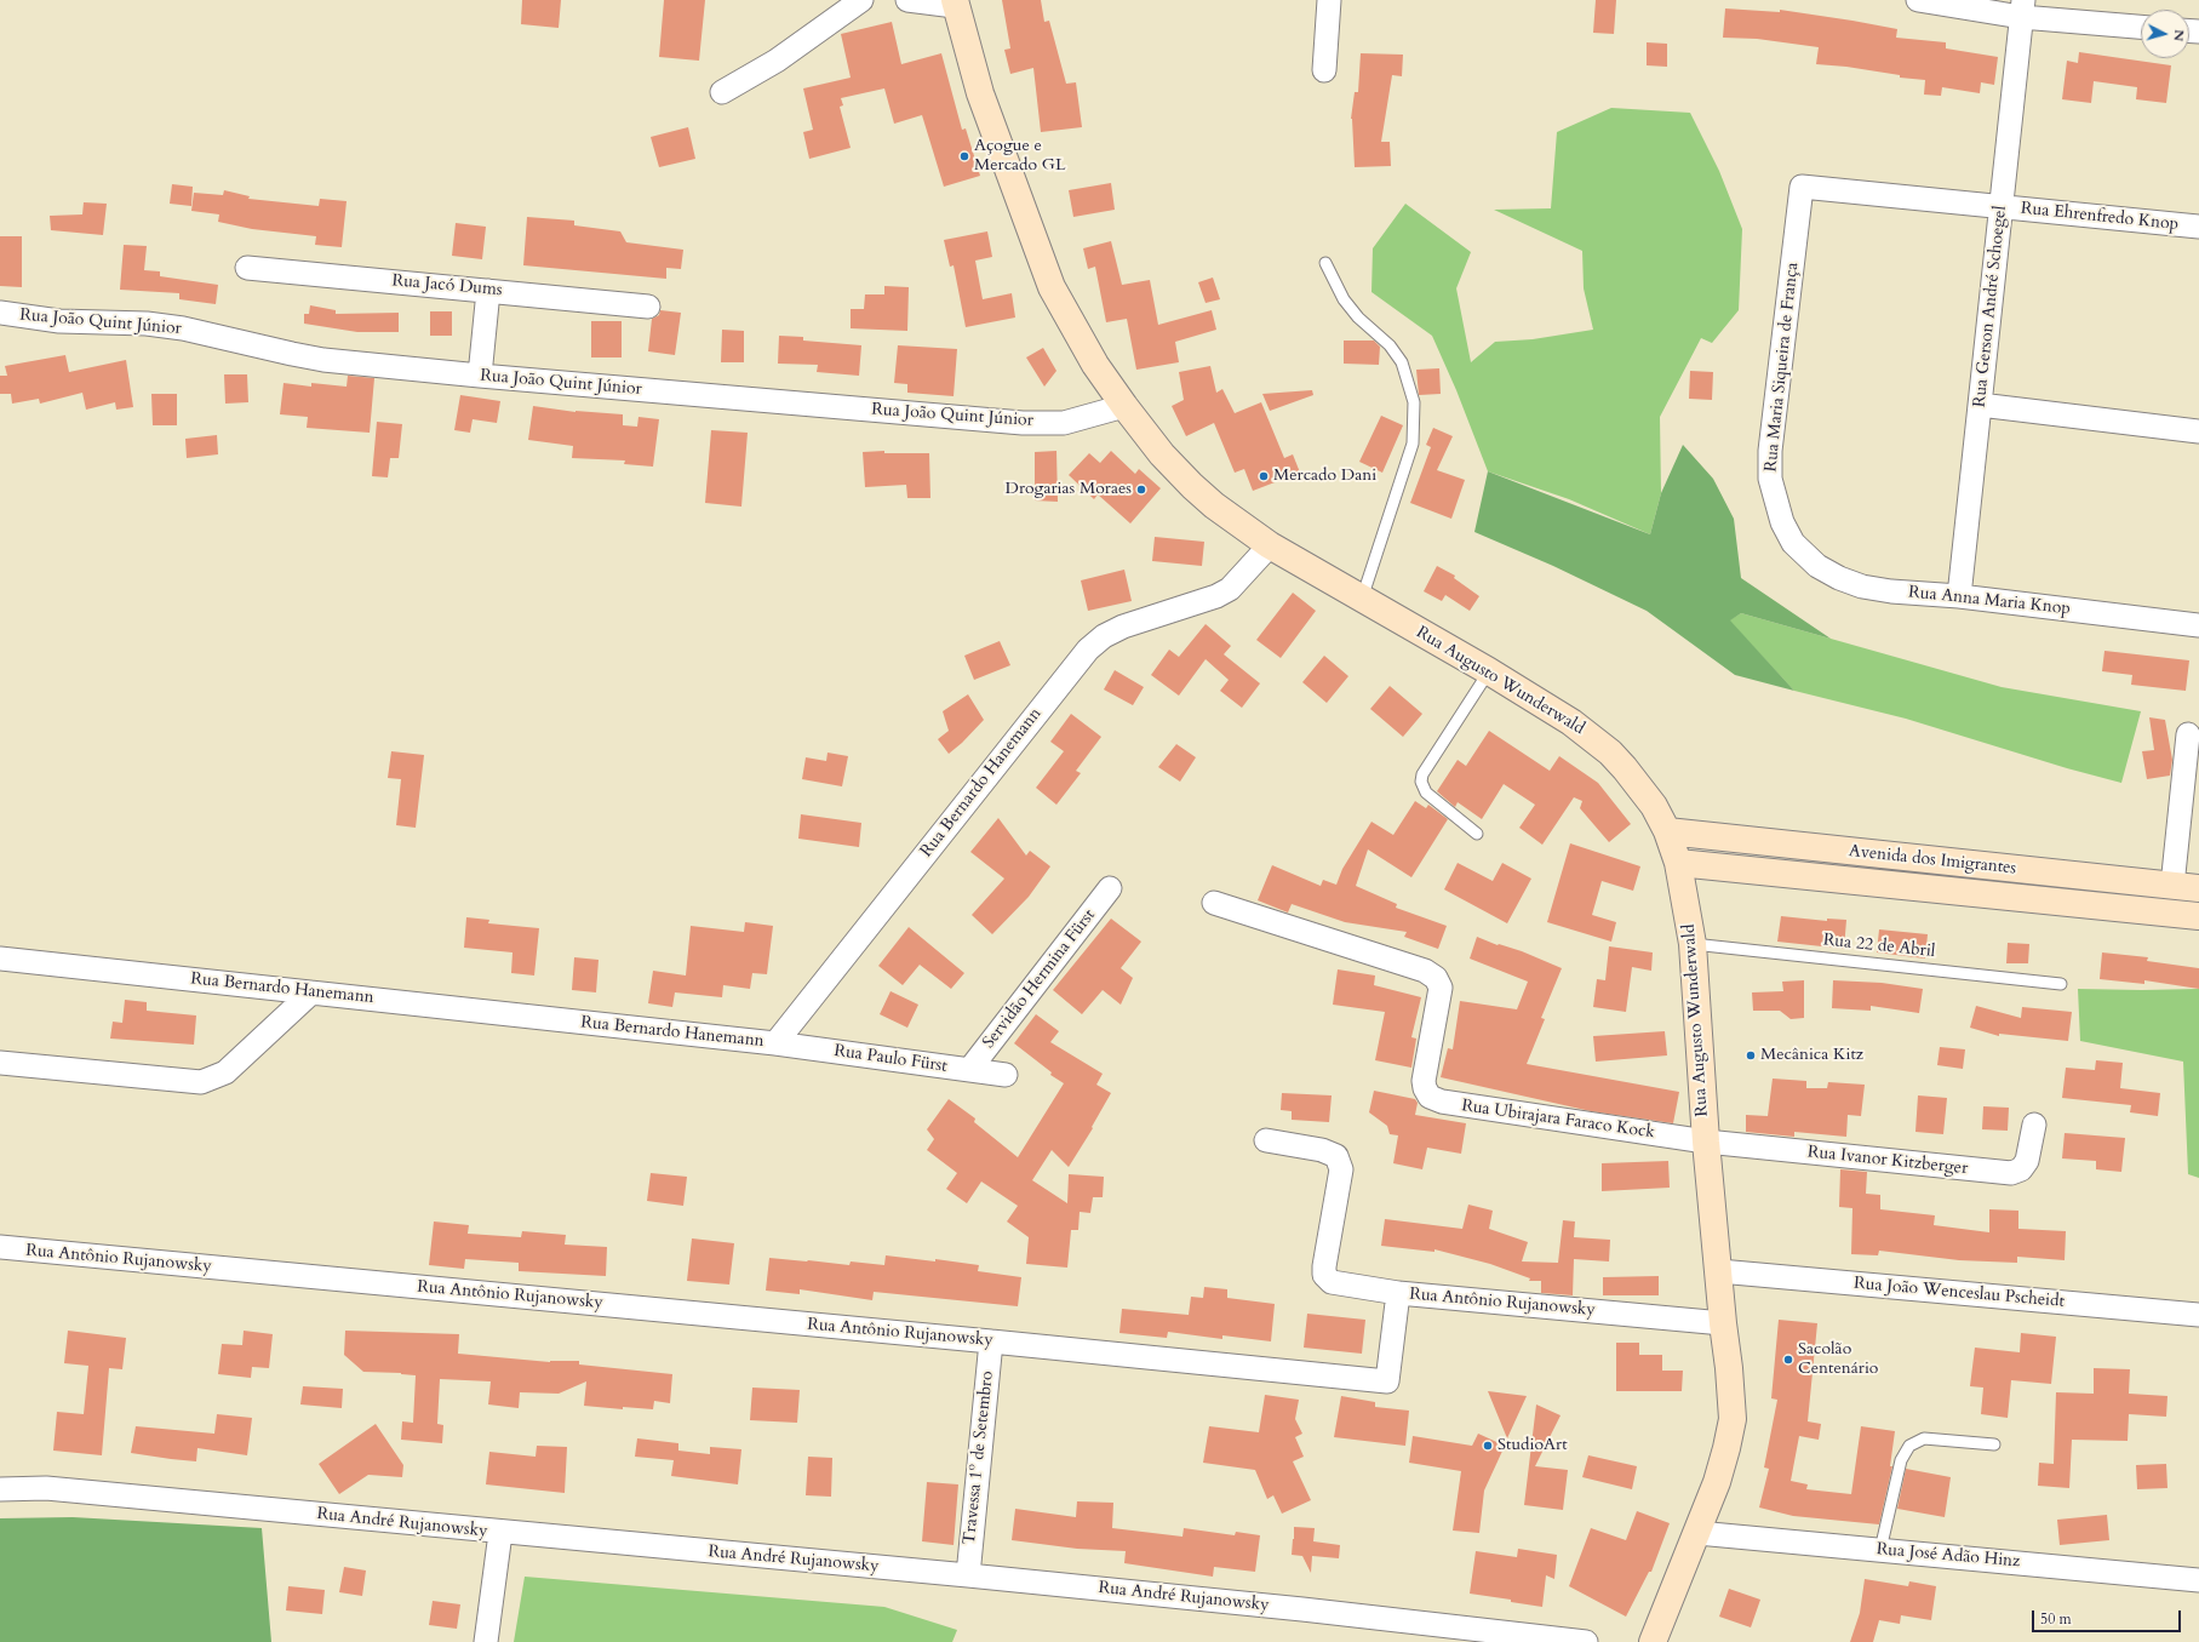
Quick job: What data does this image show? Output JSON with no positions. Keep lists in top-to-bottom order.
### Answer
{
  "streets": {
    "main road": ["Rua Augusto Wunderwald", "Avenida dos Imigrantes"],
    "street": [
      "Rua Ehrenfredo Knop",
      "Rua Jacó Dums",
      "Rua Gerson André Schoegel",
      "Rua João Quint Júnior",
      "Rua Maria Siqueira de França",
      "Rua Anna Maria Knop",
      "Rua Bernardo Hanemann",
      "Servidão Hermina Fürst",
      "Rua Paulo Fürst",
      "Rua Ubirajara Faraco Kock",
      "Rua Ivanor Kitzberger",
      "Rua Antônio Rujanowsky",
      "Rua João Wenceslau Pscheidt",
      "Travessa 1º de Setembro",
      "Rua André Rujanowsky",
      "Rua José Adão Hinz"
    ],
    "lane": ["Rua 22 de Abril"]
  },
  "crossings": [
    ["Rua Ehrenfredo Knop", "Rua Gerson André Schoegel"],
    ["Rua Ehrenfredo Knop", "Rua Maria Siqueira de França"],
    ["Rua Gerson André Schoegel", "Rua Anna Maria Knop"],
    ["Rua João Quint Júnior", "Rua Augusto Wunderwald"],
    ["Rua Maria Siqueira de França", "Rua Anna Maria Knop"],
    ["Rua Augusto Wunderwald", "Rua Bernardo Hanemann"],
    ["Rua Augusto Wunderwald", "Avenida dos Imigrantes"],
    ["Rua Augusto Wunderwald", "Rua 22 de Abril"],
    ["Rua Augusto Wunderwald", "Rua Ubirajara Faraco Kock"],
    ["Rua Augusto Wunderwald", "Rua Ivanor Kitzberger"],
    ["Rua Augusto Wunderwald", "Rua Antônio Rujanowsky"],
    ["Rua Augusto Wunderwald", "Rua João Wenceslau Pscheidt"],
    ["Rua Augusto Wunderwald", "Rua José Adão Hinz"],
    ["Rua Bernardo Hanemann", "Rua Paulo Fürst"],
    ["Servidão Hermina Fürst", "Rua Paulo Fürst"],
    ["Rua Ubirajara Faraco Kock", "Rua Ivanor Kitzberger"],
    ["Rua Antônio Rujanowsky", "Travessa 1º de Setembro"],
    ["Travessa 1º de Setembro", "Rua André Rujanowsky"]
  ],
  "places": [
    "Açogue e Mercado GL",
    "Mercado Dani",
    "Drogarias Moraes",
    "Mecânica Kitz",
    "Sacolão Centenário",
    "StudioArt"
  ],
  "scale_bar": "50 m",
  "north": "right"
}
